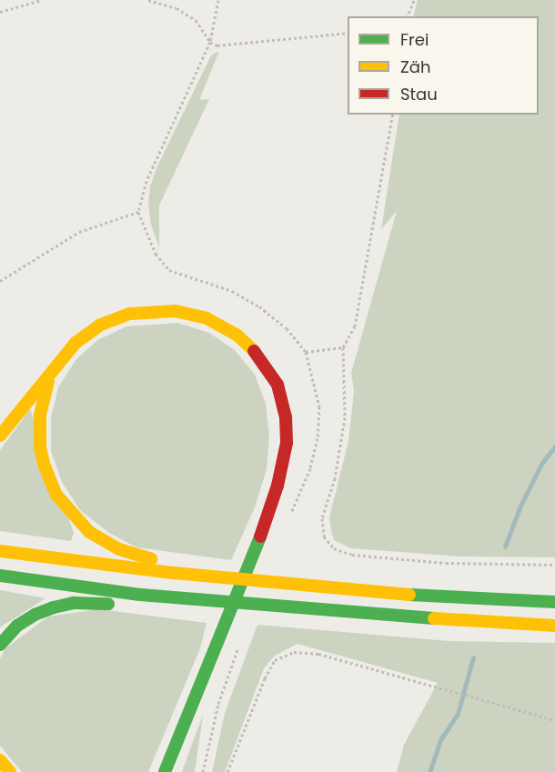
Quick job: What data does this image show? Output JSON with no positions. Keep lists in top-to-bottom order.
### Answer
{
  "legend": ["Frei", "Zäh", "Stau"]
}
